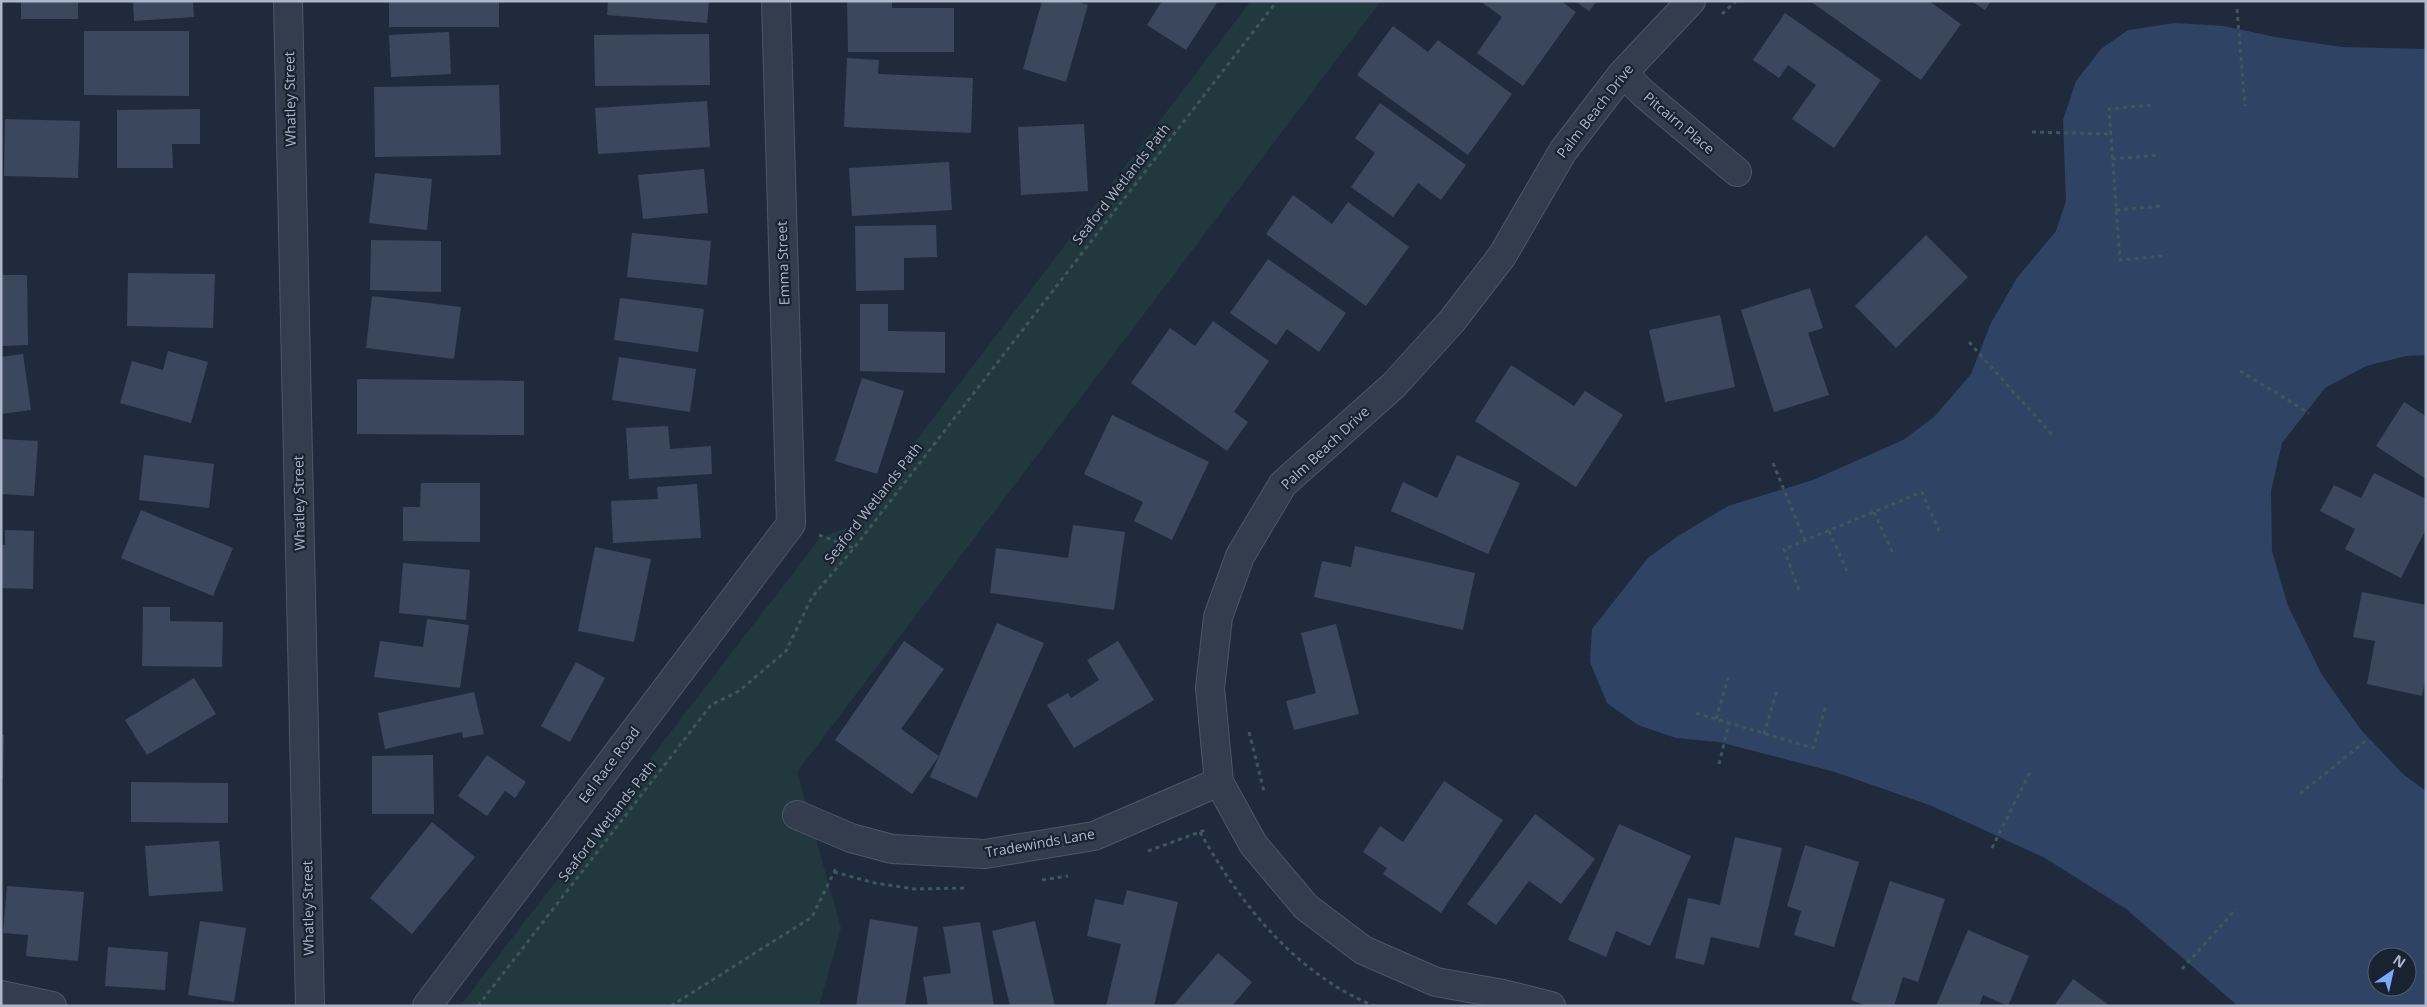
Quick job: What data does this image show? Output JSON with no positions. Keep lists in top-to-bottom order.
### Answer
{
  "streets": {
    "street": [
      "Whatley Street",
      "Palm Beach Drive",
      "Pitcairn Place",
      "Emma Street",
      "Eel Race Road",
      "Tradewinds Lane"
    ],
    "path": ["Seaford Wetlands Path"]
  },
  "crossings": [
    ["Palm Beach Drive", "Pitcairn Place"],
    ["Palm Beach Drive", "Tradewinds Lane"],
    ["Emma Street", "Eel Race Road"]
  ],
  "north": "top right"
}
